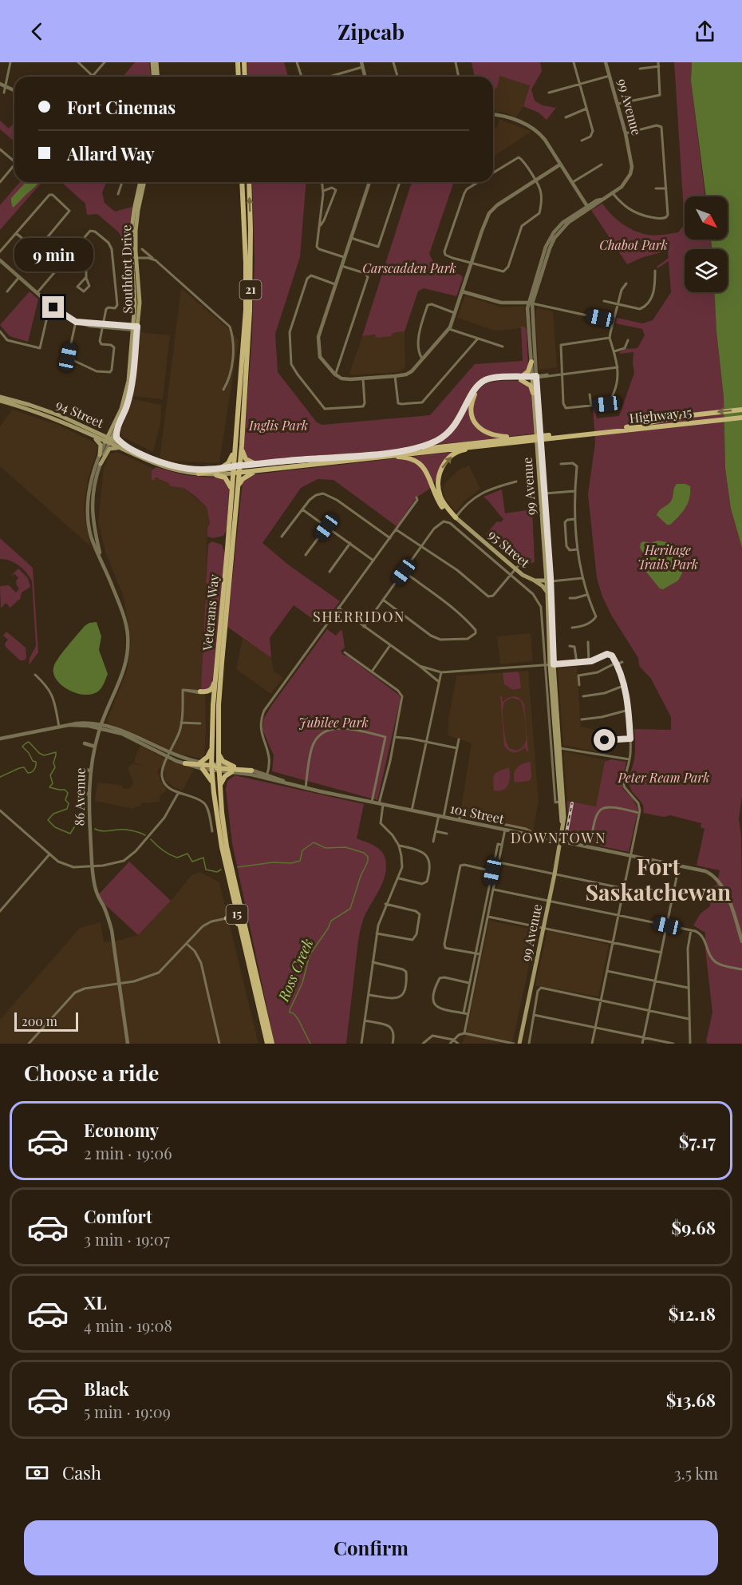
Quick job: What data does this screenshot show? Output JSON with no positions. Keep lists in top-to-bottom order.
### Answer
{
  "streets": {
    "main road": [
      "99 Avenue",
      "Southfort Drive",
      "21",
      "94 Street",
      "Highway 15",
      "95 Street",
      "Veterans Way",
      "15"
    ],
    "street": ["86 Avenue", "101 Street"]
  },
  "crossings": [
    ["99 Avenue", "95 Street"],
    ["99 Avenue", "101 Street"],
    ["Southfort Drive", "94 Street"],
    ["Southfort Drive", "86 Avenue"],
    ["94 Street", "Highway 15"],
    ["94 Street", "Veterans Way"],
    ["94 Street", "86 Avenue"],
    ["Highway 15", "Veterans Way"],
    ["Veterans Way", "101 Street"],
    ["86 Avenue", "101 Street"]
  ],
  "districts": ["SHERRIDON", "DOWNTOWN", "Fort Saskatchewan"],
  "water": ["Ross Creek"],
  "parks": [
    "Chabot Park",
    "Carscadden Park",
    "Inglis Park",
    "Heritage Trails Park",
    "Jubilee Park",
    "Peter Ream Park"
  ],
  "scale_bar": "200 m",
  "north": "bottom right",
  "page": {
    "header": "Zipcab",
    "banner": ["Fort Cinemas", "Allard Way"],
    "bubble": "9 min",
    "scale": "200 m",
    "heading": "Choose a ride",
    "list": [
      {
        "name": "Economy",
        "note": "2 min · 19:06",
        "value": "$7.17"
      },
      {
        "name": "Comfort",
        "note": "3 min · 19:07",
        "value": "$9.68"
      },
      {
        "name": "XL",
        "note": "4 min · 19:08",
        "value": "$12.18"
      },
      {
        "name": "Black",
        "note": "5 min · 19:09",
        "value": "$13.68"
      }
    ],
    "pay": ["Cash", "3.5 km"],
    "buttons": "Confirm"
  }
}
